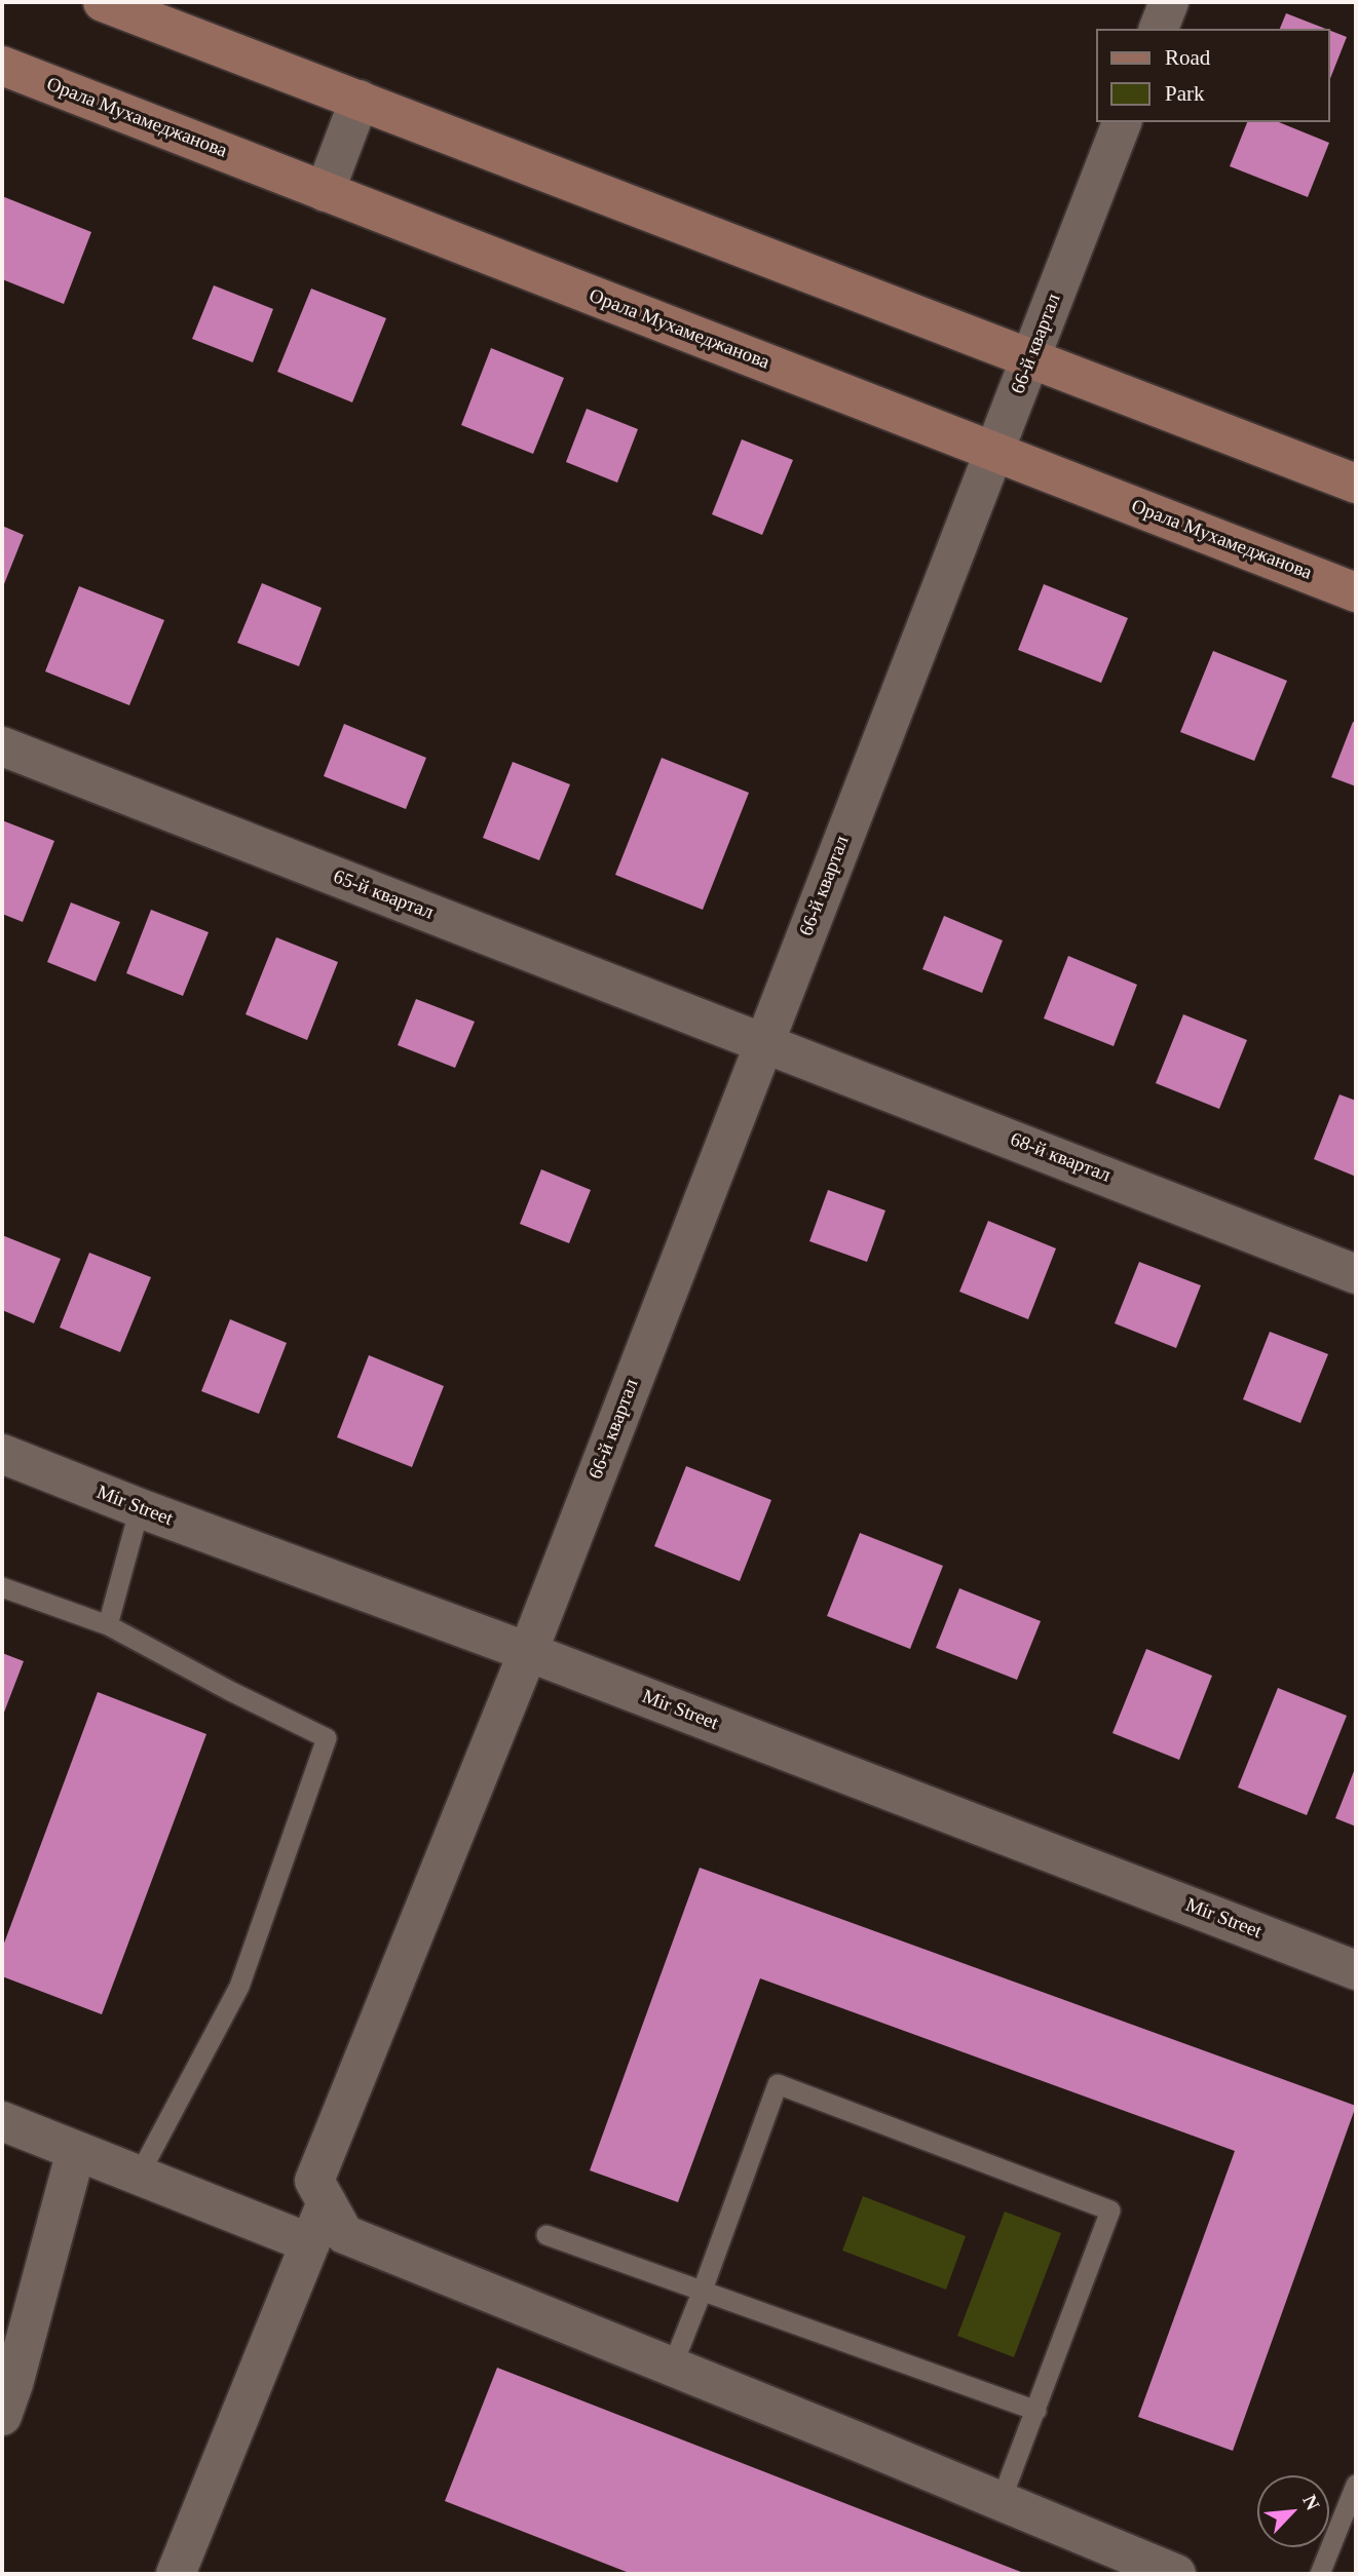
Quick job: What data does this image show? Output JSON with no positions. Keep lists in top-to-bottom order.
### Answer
{
  "streets": {
    "street": [
      "Орала Мухамеджанова",
      "66-й квартал",
      "65-й квартал",
      "68-й квартал",
      "Mir Street"
    ]
  },
  "crossings": [
    ["Орала Мухамеджанова", "66-й квартал"],
    ["66-й квартал", "65-й квартал"],
    ["66-й квартал", "68-й квартал"],
    ["66-й квартал", "Mir Street"],
    ["65-й квартал", "68-й квартал"]
  ],
  "legend": ["Road", "Park"],
  "north": "top right"
}
